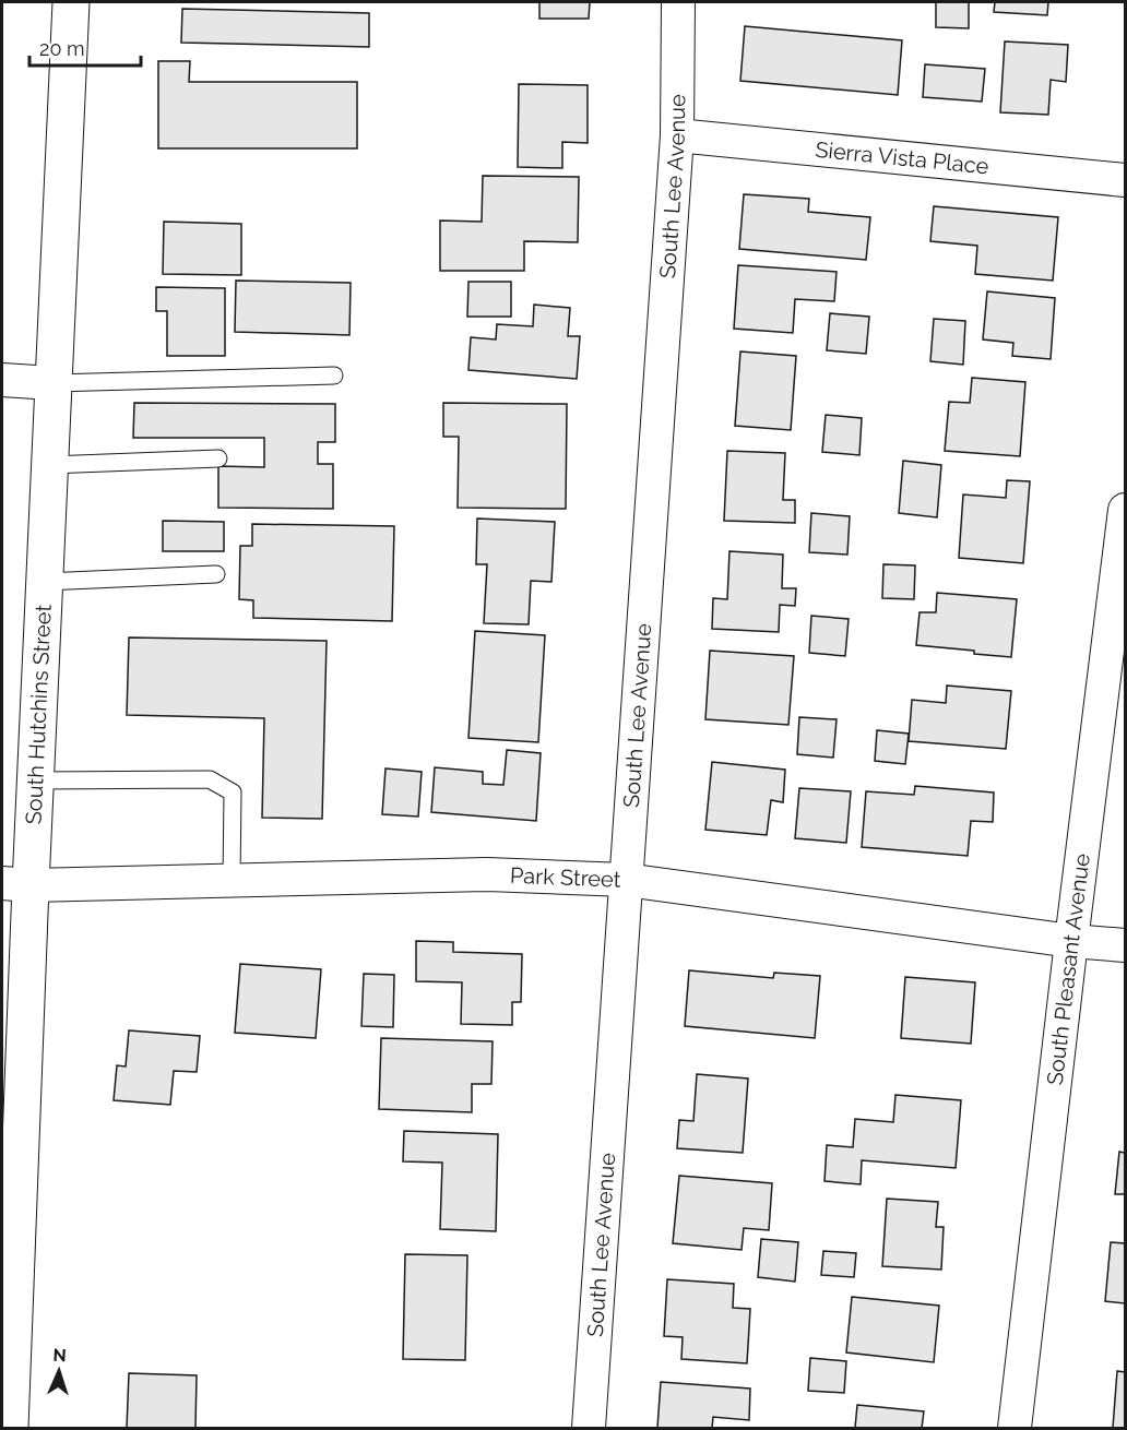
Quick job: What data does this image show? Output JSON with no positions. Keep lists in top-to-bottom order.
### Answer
{
  "streets": {
    "main road": ["South Hutchins Street"],
    "street": [
      "Sierra Vista Place",
      "South Lee Avenue",
      "Park Street",
      "South Pleasant Avenue"
    ]
  },
  "crossings": [
    ["Sierra Vista Place", "South Lee Avenue"],
    ["South Lee Avenue", "Park Street"],
    ["South Hutchins Street", "Park Street"],
    ["Park Street", "South Pleasant Avenue"]
  ],
  "scale_bar": "20 m",
  "north": "top"
}
